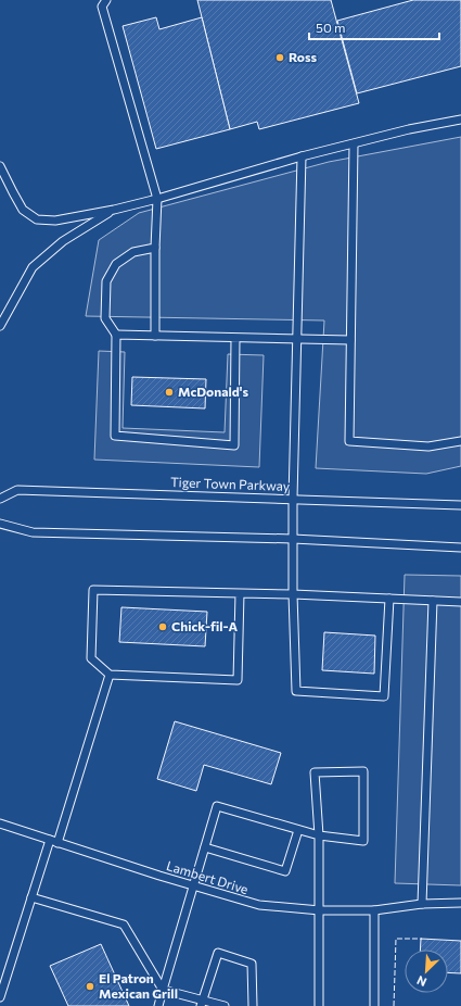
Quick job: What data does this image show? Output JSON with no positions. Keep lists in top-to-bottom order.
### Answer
{
  "streets": {
    "lane": ["Tiger Town Parkway", "Lambert Drive"]
  },
  "places": [
    "Ross",
    "McDonald's",
    "Chick-fil-A",
    "El Patron Mexican Grill"
  ],
  "scale_bar": "50 m",
  "north": "bottom left"
}
